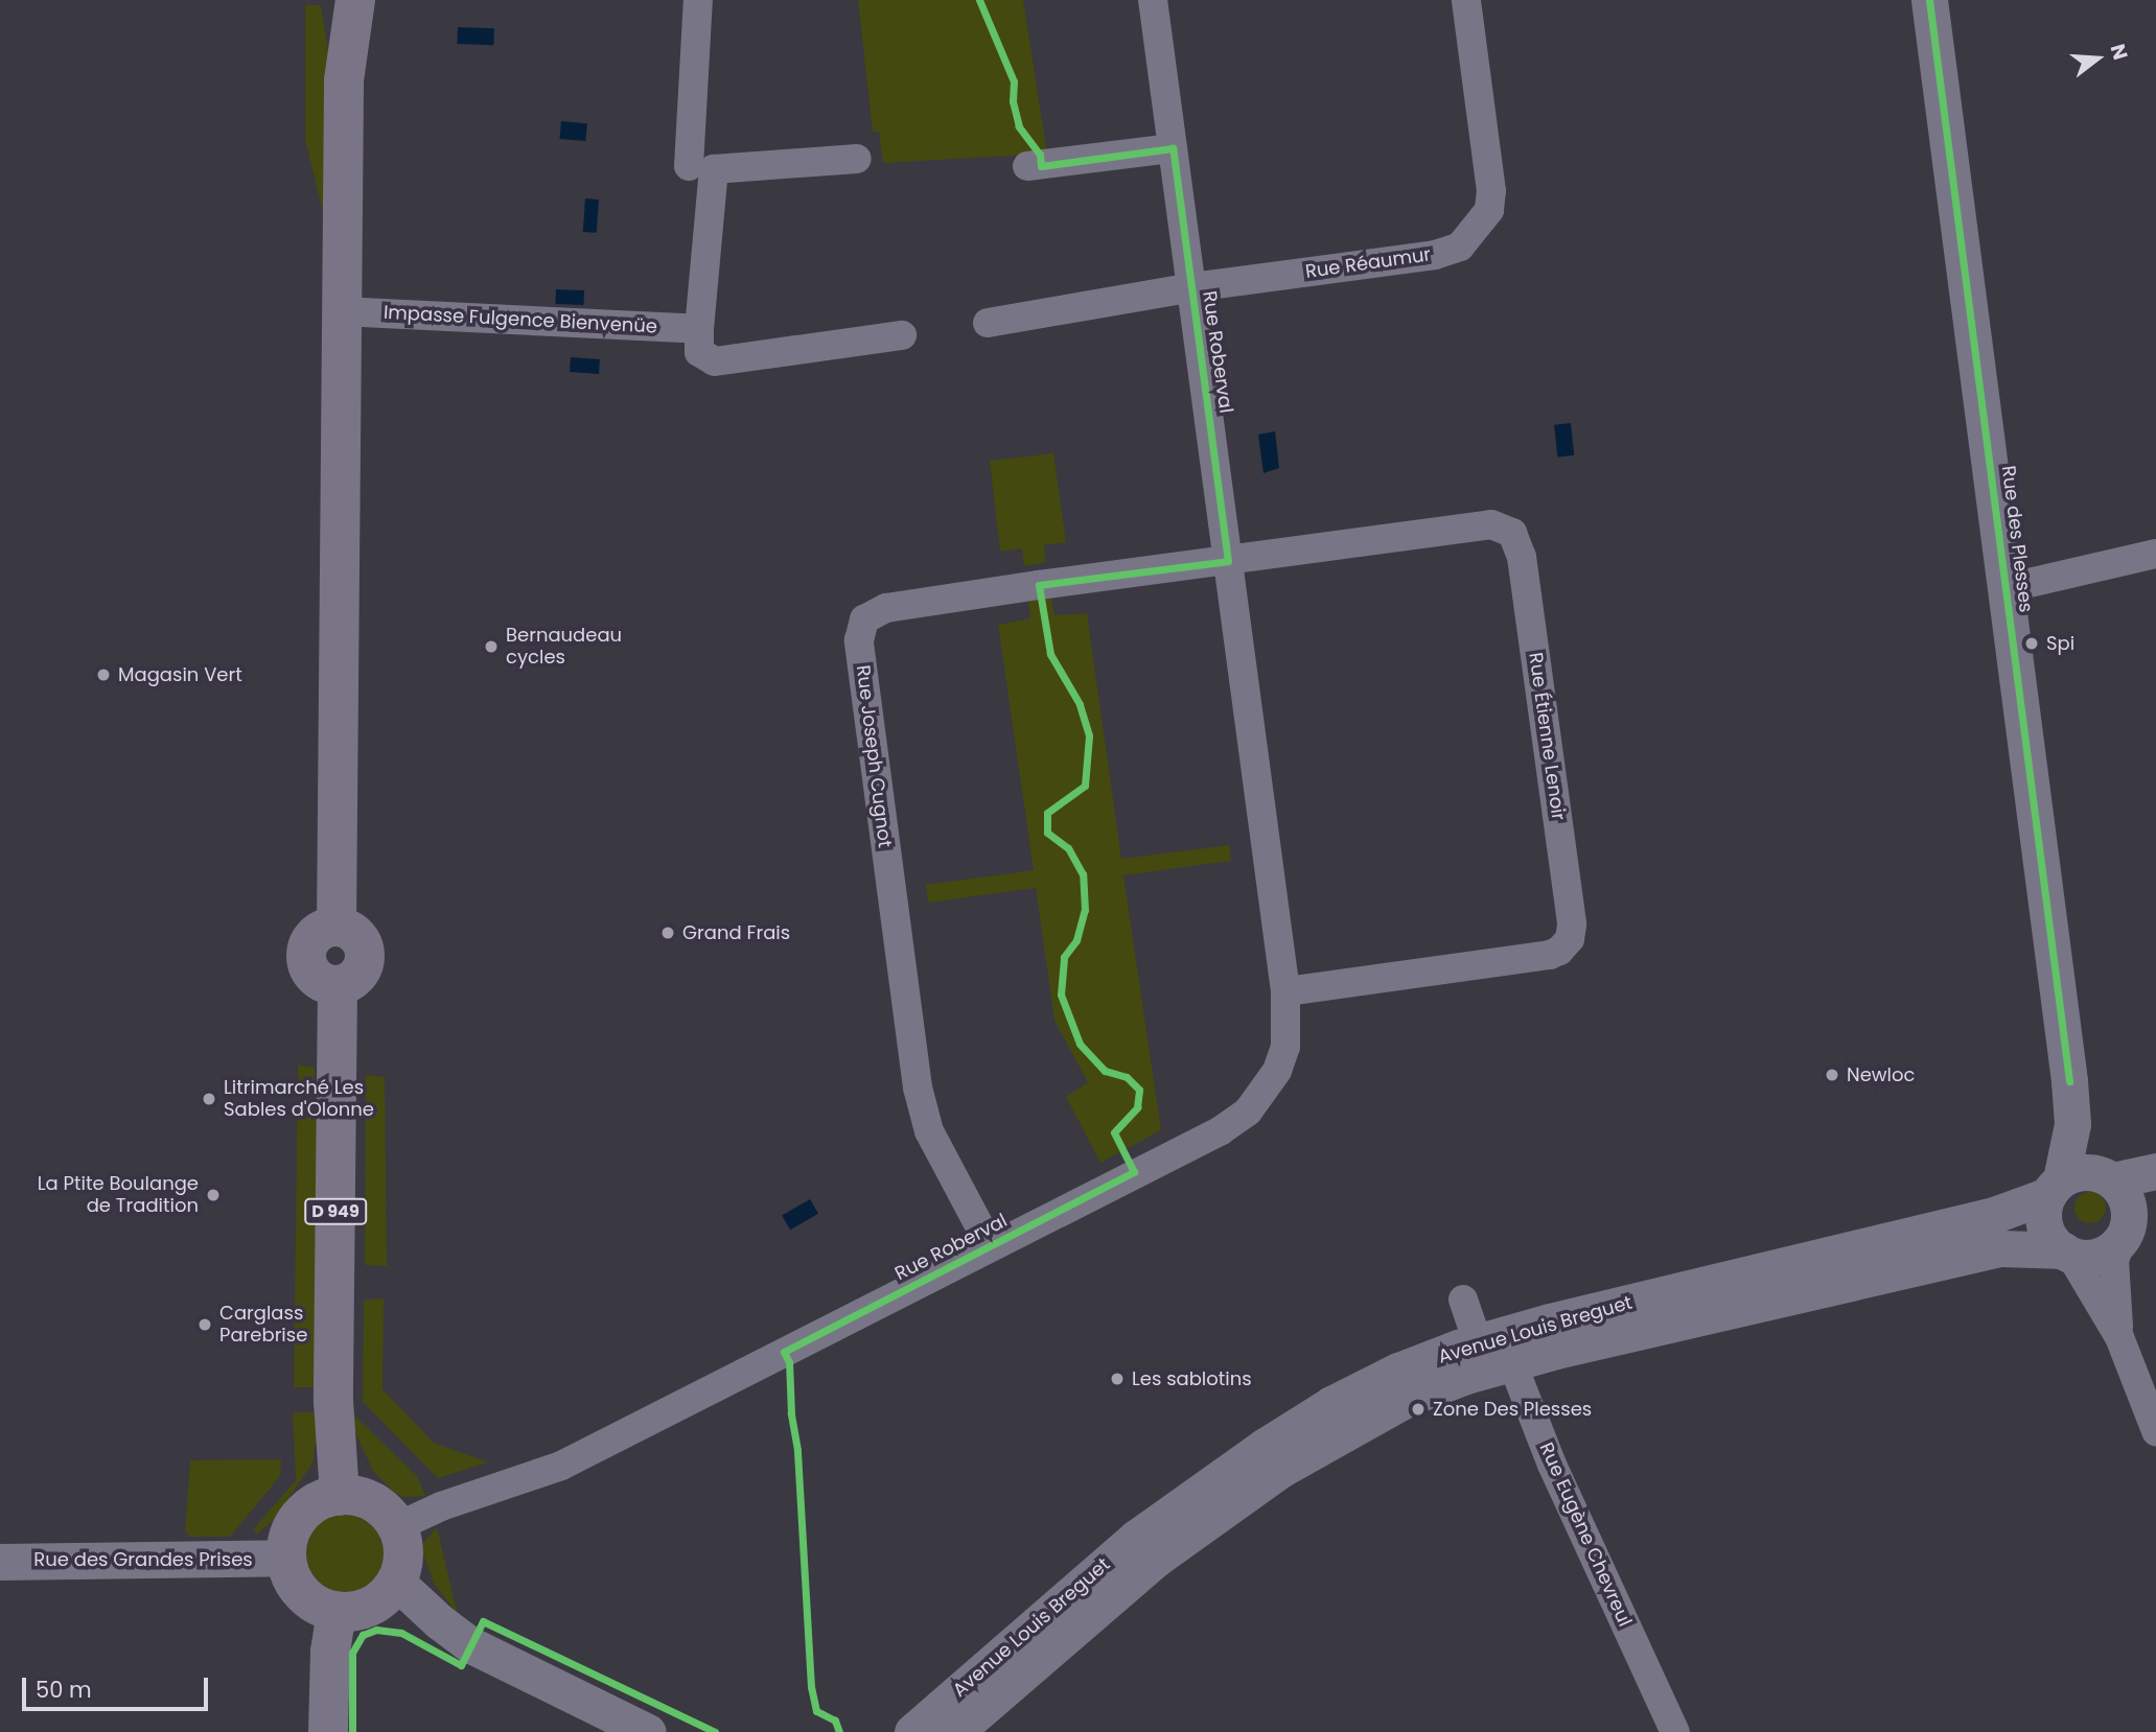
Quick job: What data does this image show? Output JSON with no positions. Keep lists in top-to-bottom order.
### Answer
{
  "streets": {
    "main road": ["D 949"],
    "street": [
      "Rue Réaumur",
      "Impasse Fulgence Bienvenüe",
      "Rue Roberval",
      "Rue des Plesses",
      "Rue Étienne Lenoir",
      "Rue Joseph Cugnot",
      "Avenue Louis Breguet",
      "Rue Eugène Chevreul",
      "Rue des Grandes Prises"
    ]
  },
  "crossings": [
    ["Rue Réaumur", "Rue Roberval"],
    ["Impasse Fulgence Bienvenüe", "D 949"],
    ["Rue Roberval", "Rue Étienne Lenoir"],
    ["Rue Roberval", "Rue Joseph Cugnot"],
    ["Rue Roberval", "D 949"],
    ["Rue Roberval", "Rue des Grandes Prises"],
    ["Rue des Plesses", "Avenue Louis Breguet"],
    ["Rue Étienne Lenoir", "Rue Joseph Cugnot"],
    ["D 949", "Rue des Grandes Prises"],
    ["Avenue Louis Breguet", "Rue Eugène Chevreul"]
  ],
  "places": [
    "Spi",
    "Bernaudeau cycles",
    "Magasin Vert",
    "Grand Frais",
    "Newloc",
    "Litrimarché Les Sables d'Olonne",
    "La Ptite Boulange de Tradition",
    "Carglass Parebrise",
    "Les sablotins",
    "Zone Des Plesses"
  ],
  "scale_bar": "50 m",
  "north": "right"
}
